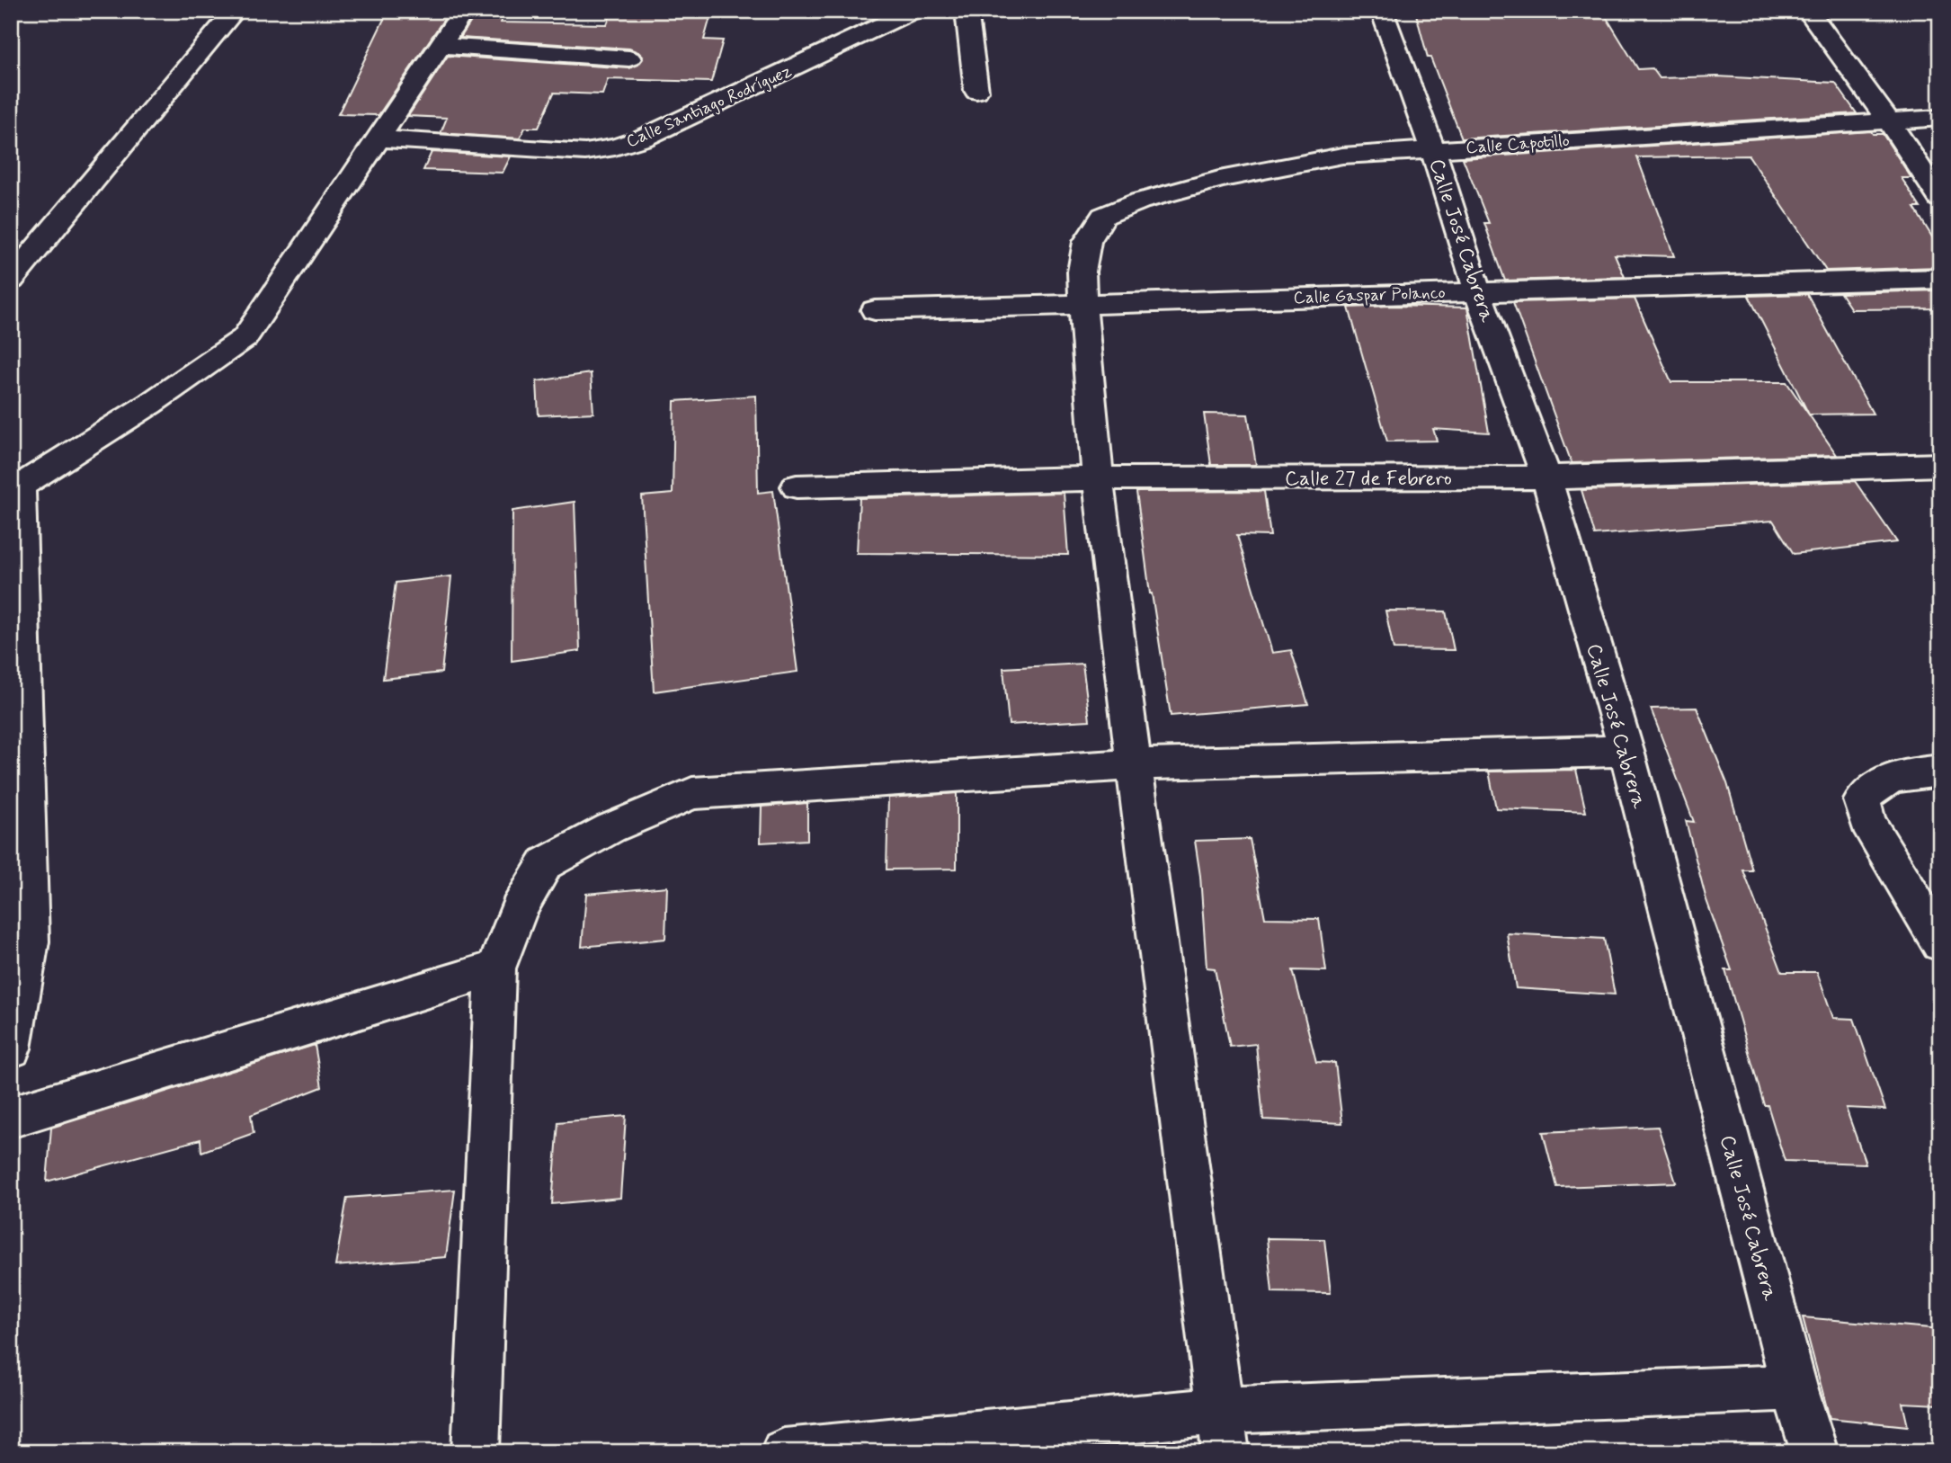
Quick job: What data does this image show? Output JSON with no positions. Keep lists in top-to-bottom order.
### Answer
{
  "streets": {
    "street": [
      "Calle Santiago Rodríguez",
      "Calle Capotillo",
      "Calle José Cabrera",
      "Calle Gaspar Polanco",
      "Calle 27 de Febrero"
    ]
  },
  "crossings": [
    ["Calle Capotillo", "Calle José Cabrera"],
    ["Calle Capotillo", "Calle Gaspar Polanco"],
    ["Calle José Cabrera", "Calle Gaspar Polanco"],
    ["Calle José Cabrera", "Calle 27 de Febrero"]
  ]
}
